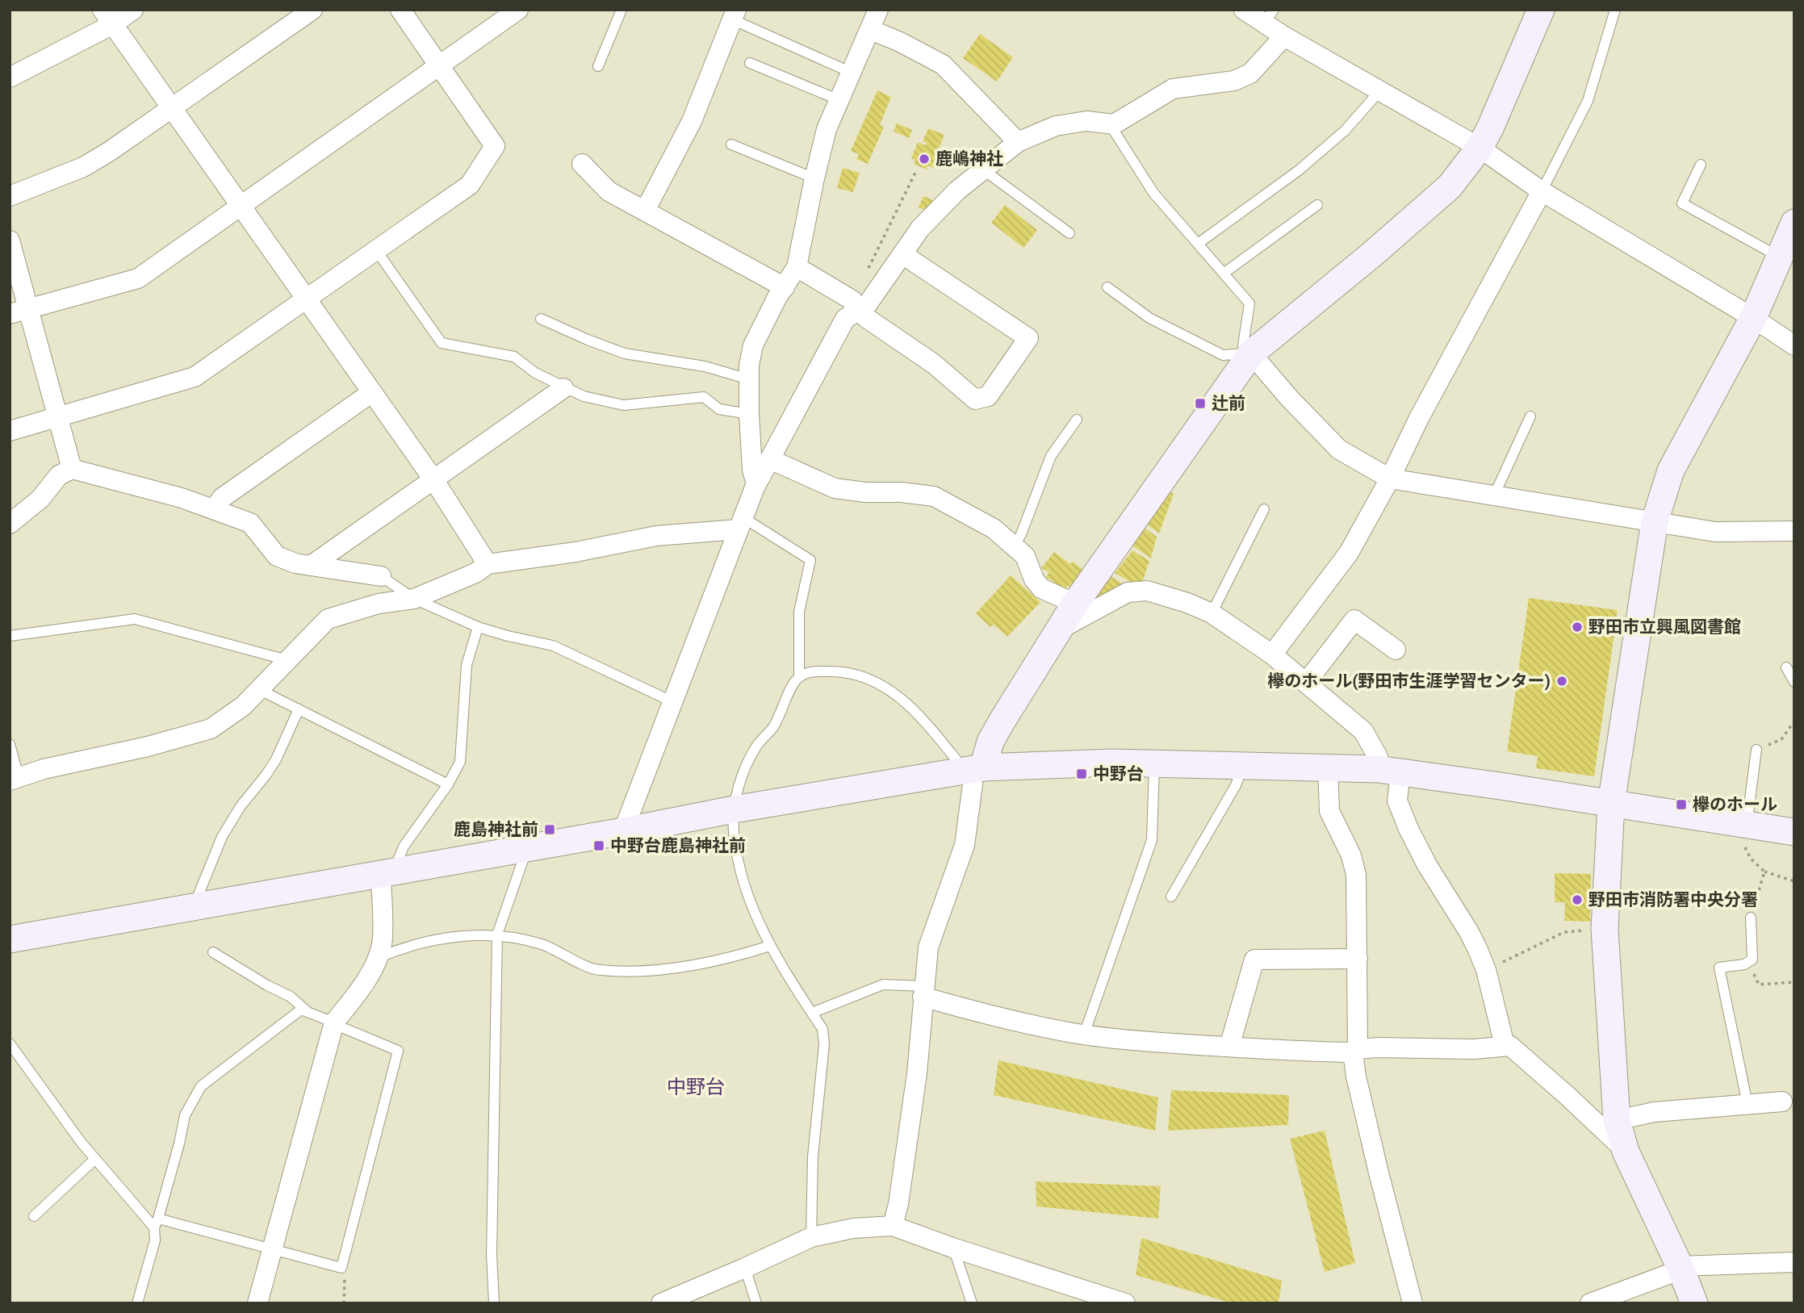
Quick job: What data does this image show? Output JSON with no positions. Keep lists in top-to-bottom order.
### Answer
{
  "districts": ["中野台"],
  "places": {
    "other": [
      "鹿嶋神社",
      "野田市立興風図書館",
      "欅のホール(野田市生涯学習センター)",
      "野田市消防署中央分署"
    ],
    "transit": [
      "辻前",
      "中野台",
      "欅のホール",
      "鹿島神社前",
      "中野台鹿島神社前"
    ]
  }
}
